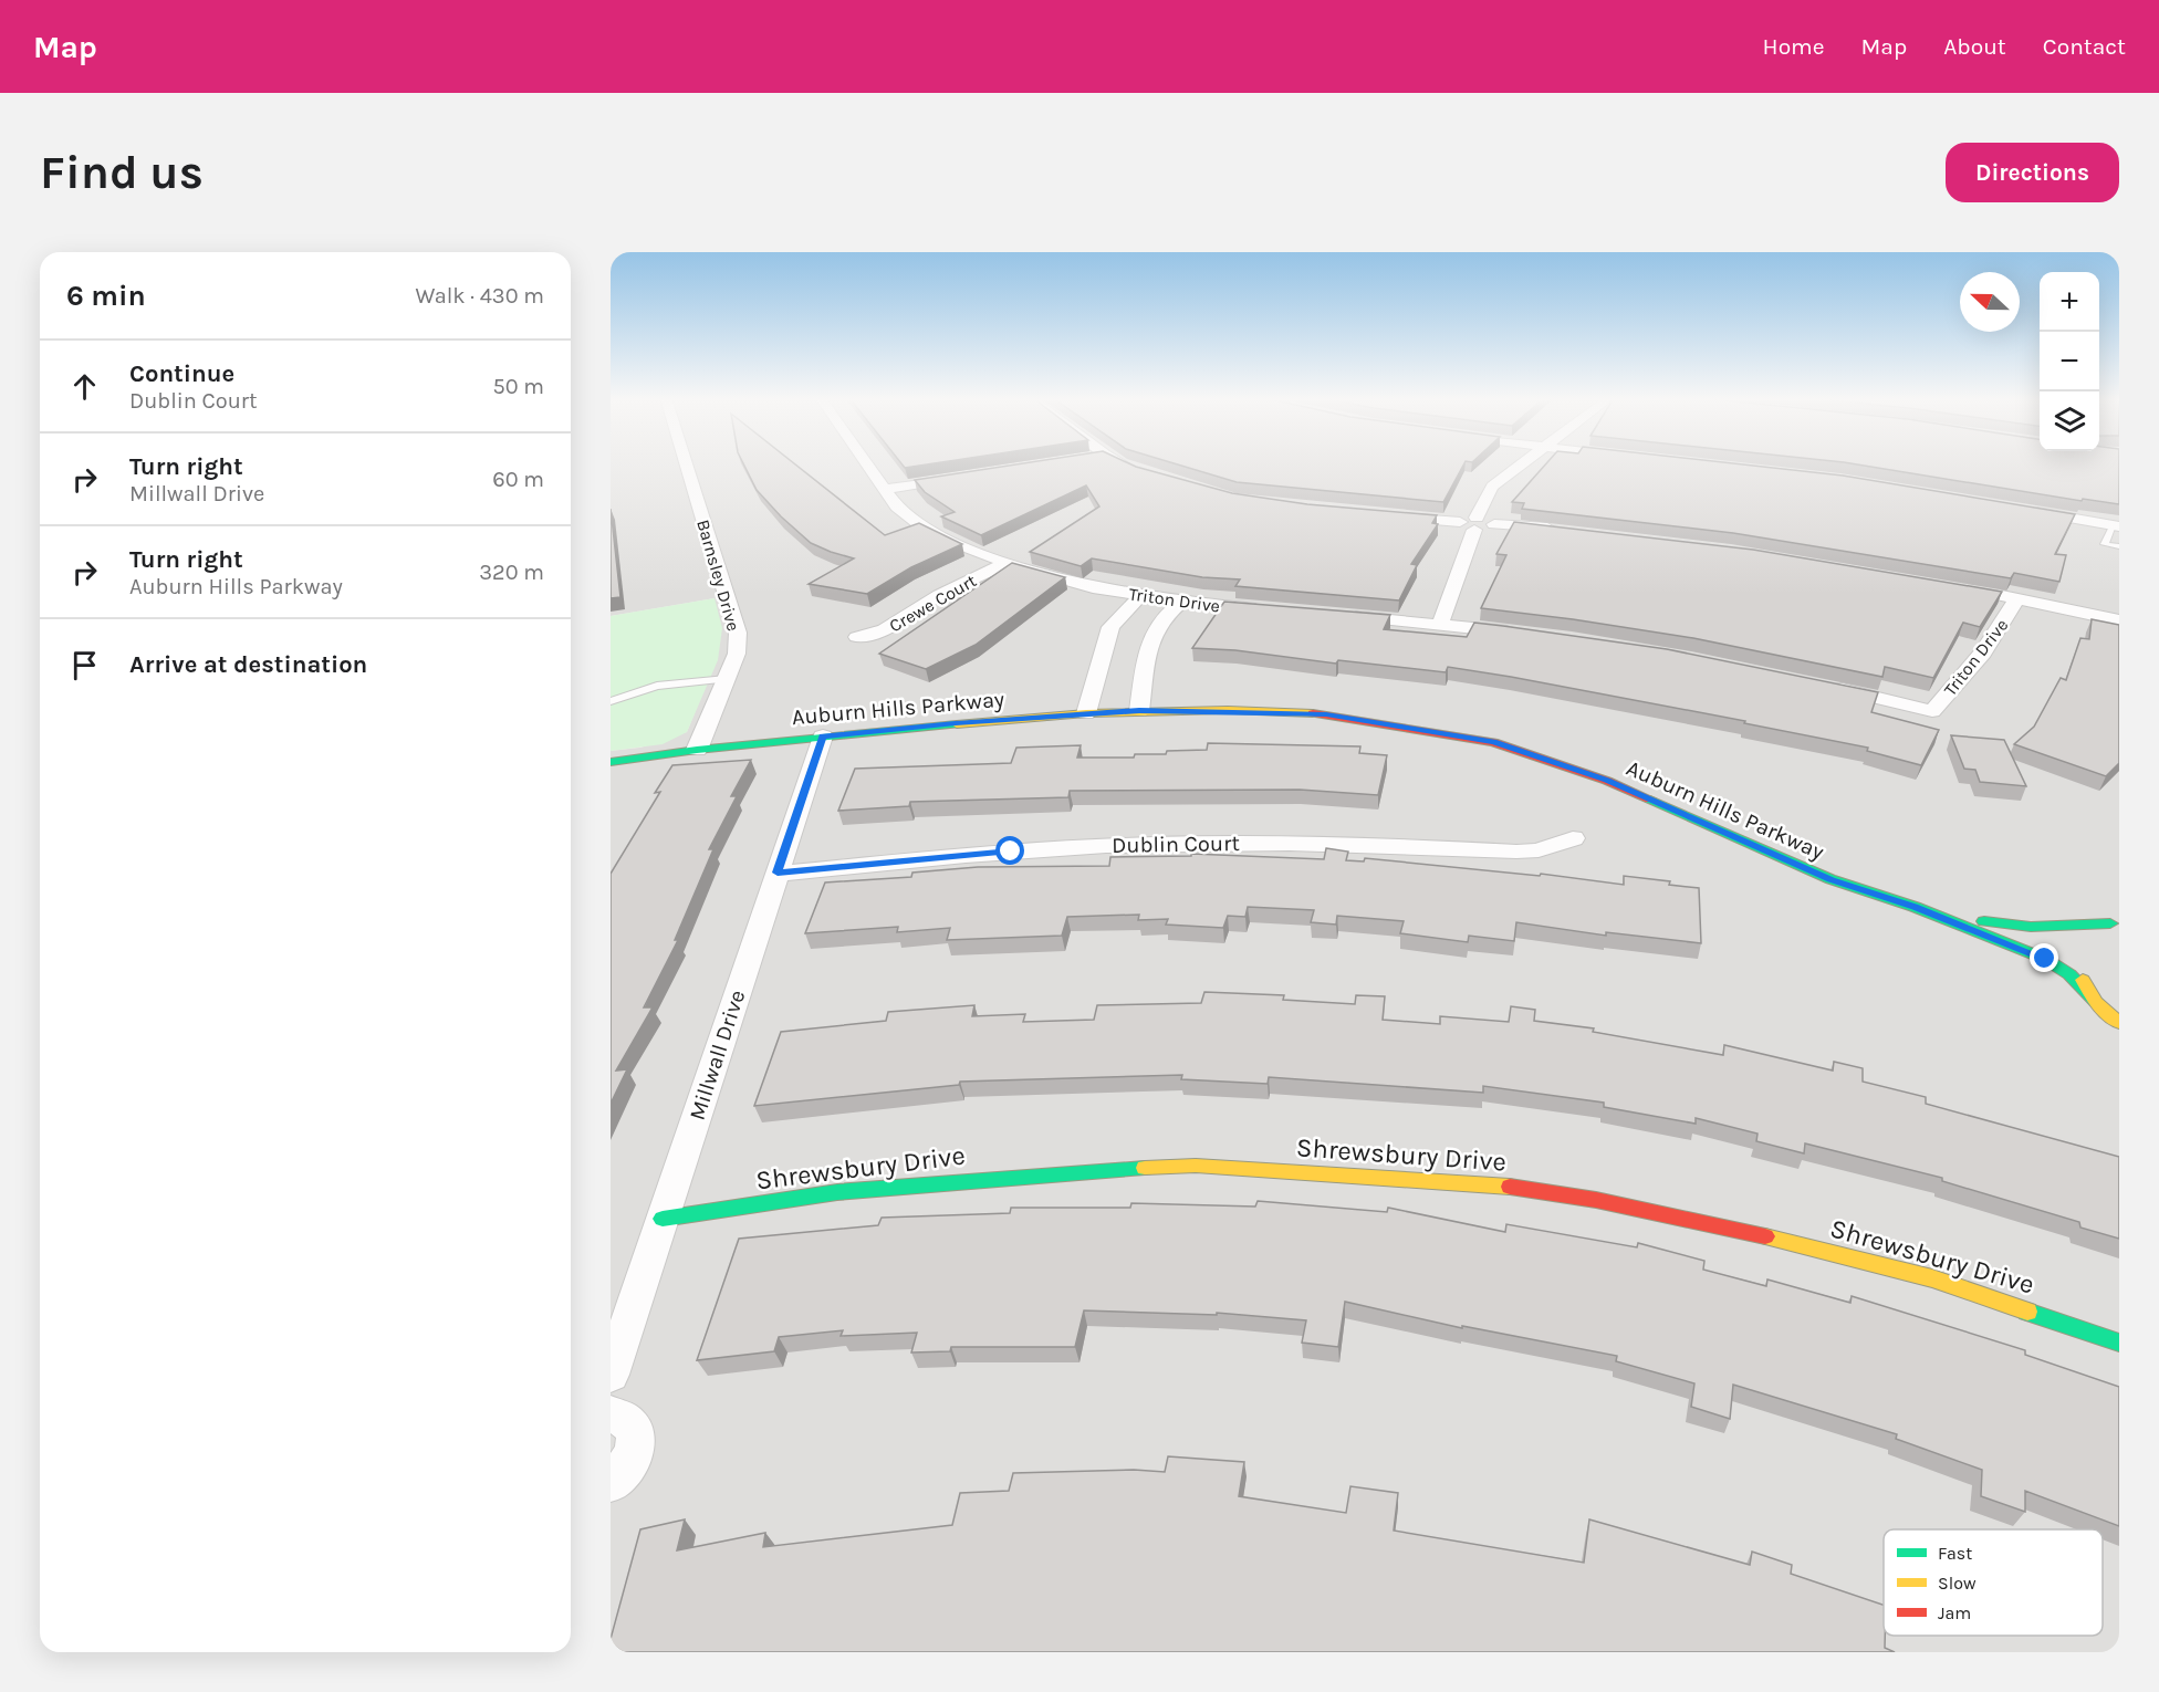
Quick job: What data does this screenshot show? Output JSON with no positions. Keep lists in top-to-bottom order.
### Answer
{
  "streets": {
    "street": [
      "Barnsley Drive",
      "Triton Drive",
      "Crewe Court",
      "Auburn Hills Parkway",
      "Dublin Court",
      "Millwall Drive",
      "Shrewsbury Drive"
    ]
  },
  "crossings": [
    ["Barnsley Drive", "Auburn Hills Parkway"],
    ["Triton Drive", "Crewe Court"],
    ["Auburn Hills Parkway", "Millwall Drive"],
    ["Dublin Court", "Millwall Drive"],
    ["Millwall Drive", "Shrewsbury Drive"]
  ],
  "legend": ["Fast", "Slow", "Jam"],
  "north": "left",
  "page": {
    "header": "Map",
    "nav": [
      "Home",
      "Map",
      "About",
      "Contact"
    ],
    "buttons": "Directions",
    "title": "Find us",
    "heading": ["6 min", "Walk · 430 m"],
    "map_buttons": ["+", "−"],
    "list": [
      ["Continue", "Dublin Court", "50 m"],
      ["Turn right", "Millwall Drive", "60 m"],
      ["Turn right", "Auburn Hills Parkway", "320 m"],
      "Arrive at destination"
    ]
  }
}
